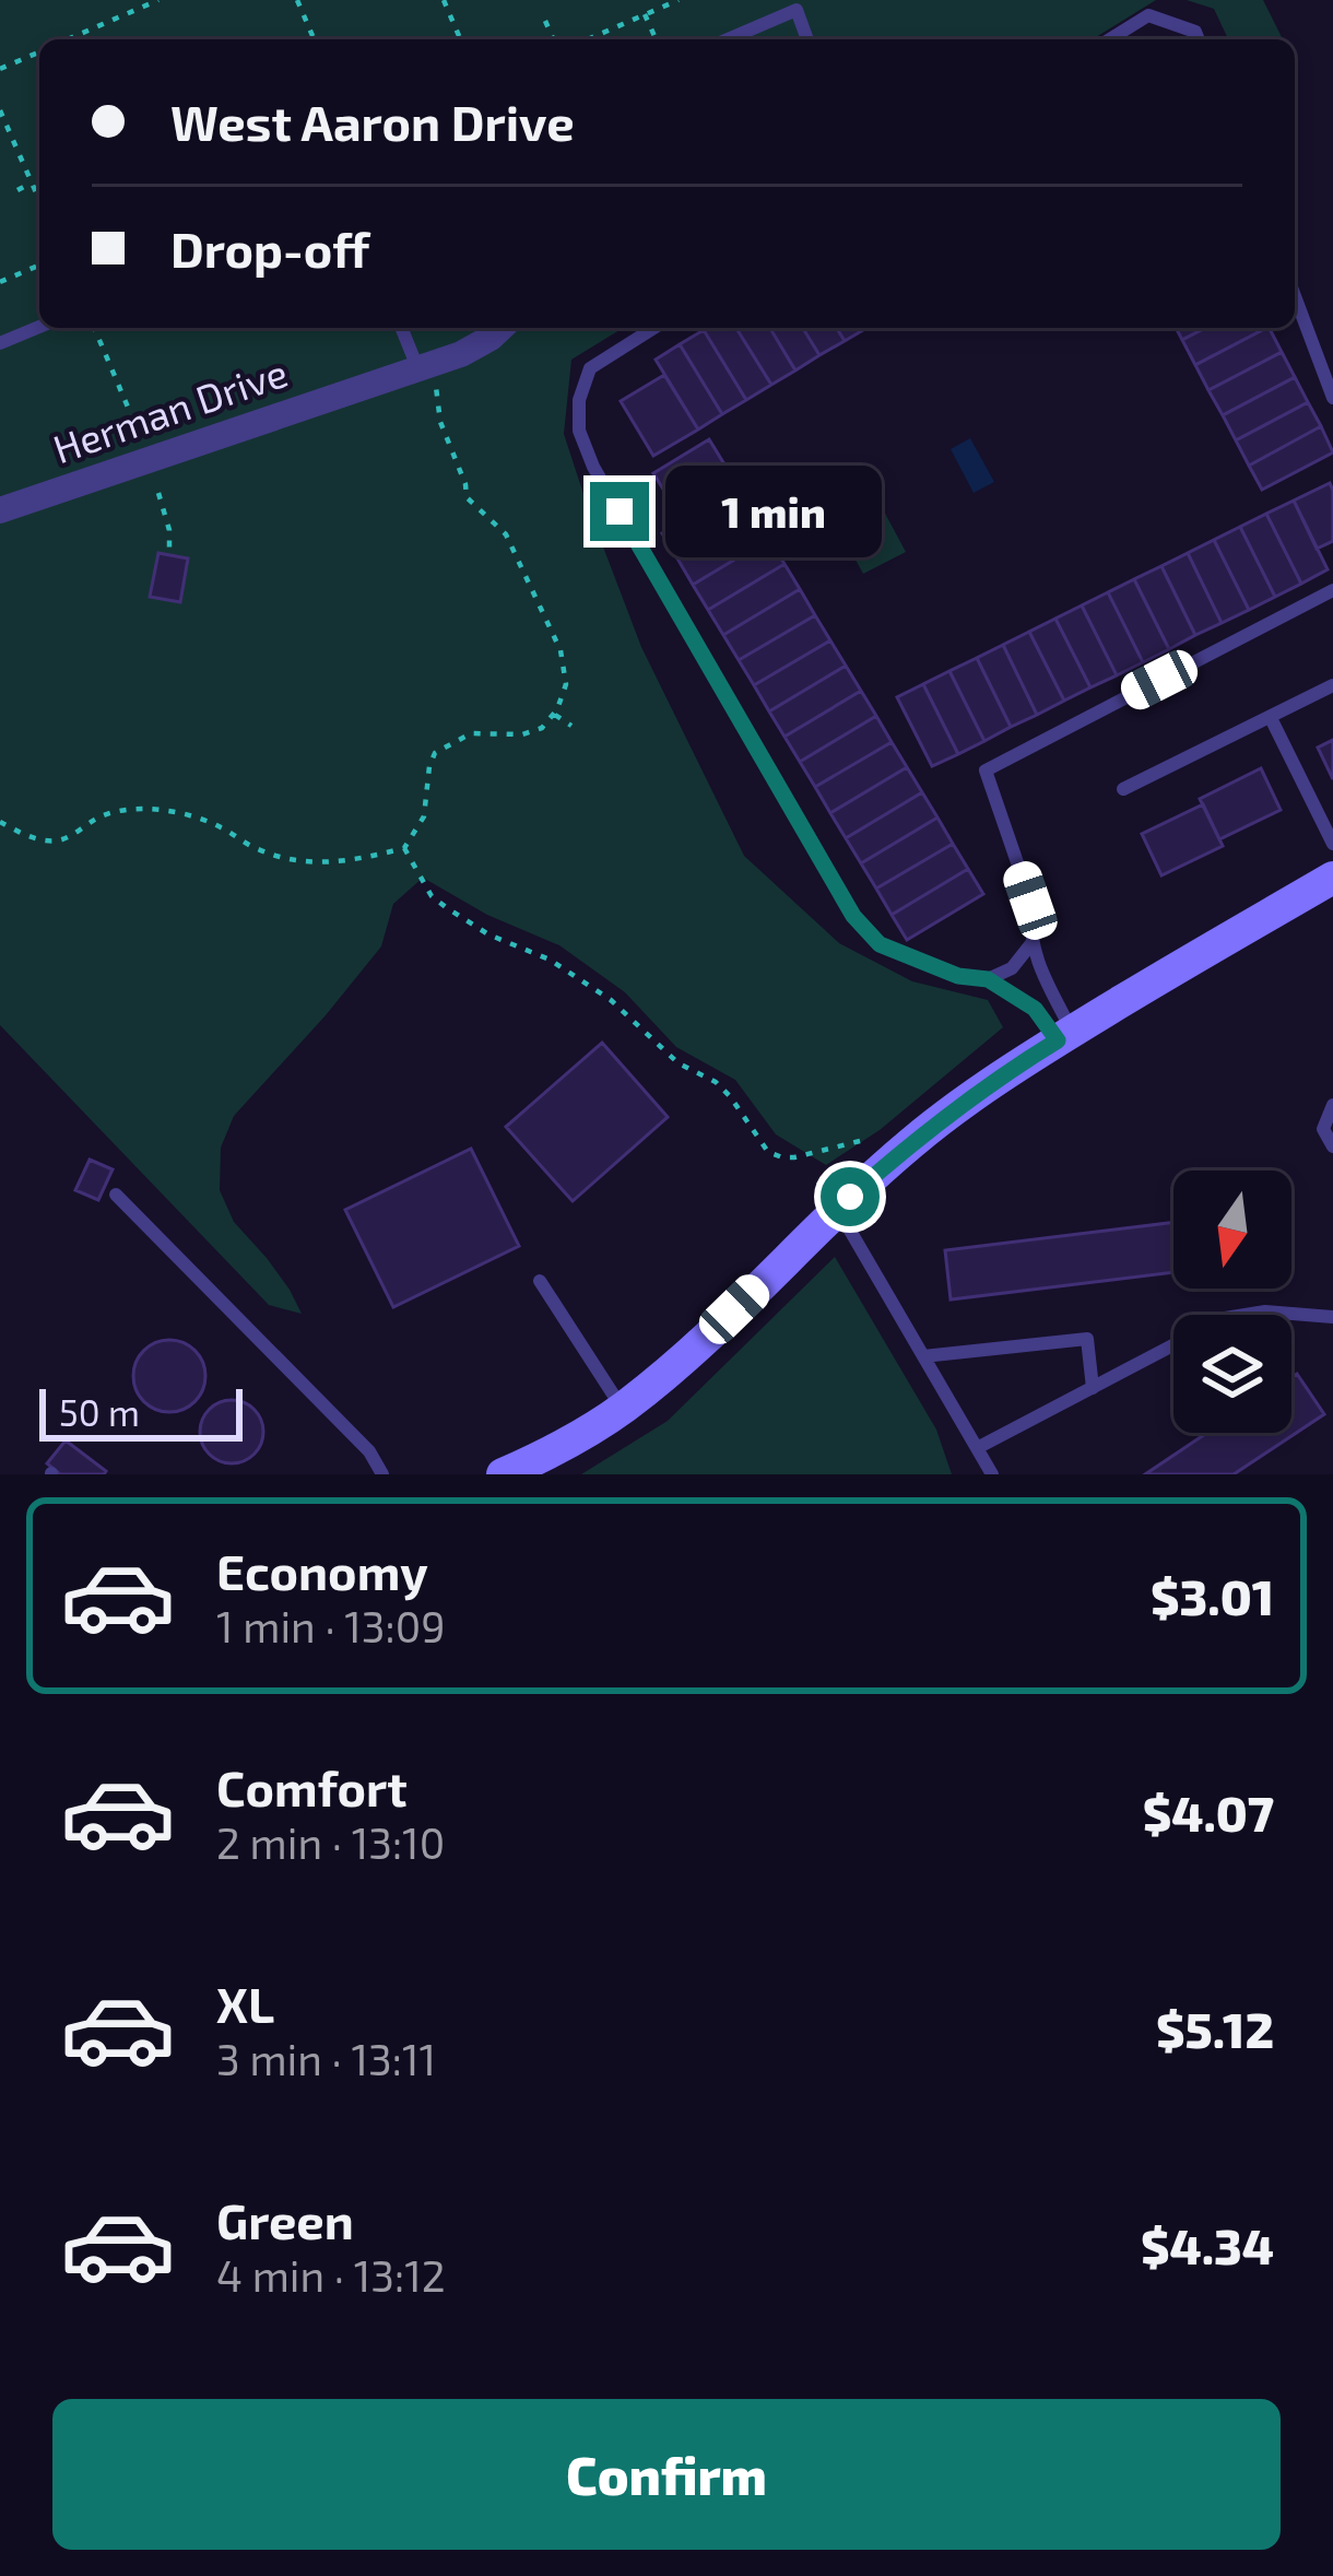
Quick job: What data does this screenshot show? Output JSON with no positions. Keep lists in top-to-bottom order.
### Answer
{
  "streets": {
    "street": ["Herman Drive"]
  },
  "scale_bar": "50 m",
  "north": "bottom",
  "page": {
    "banner": ["West Aaron Drive", "Drop-off"],
    "bubble": "1 min",
    "scale": "50 m",
    "list": [
      {
        "name": "Economy",
        "note": "1 min · 13:09",
        "value": "$3.01"
      },
      {
        "name": "Comfort",
        "note": "2 min · 13:10",
        "value": "$4.07"
      },
      {
        "name": "XL",
        "note": "3 min · 13:11",
        "value": "$5.12"
      },
      {
        "name": "Green",
        "note": "4 min · 13:12",
        "value": "$4.34"
      }
    ],
    "buttons": "Confirm"
  }
}
